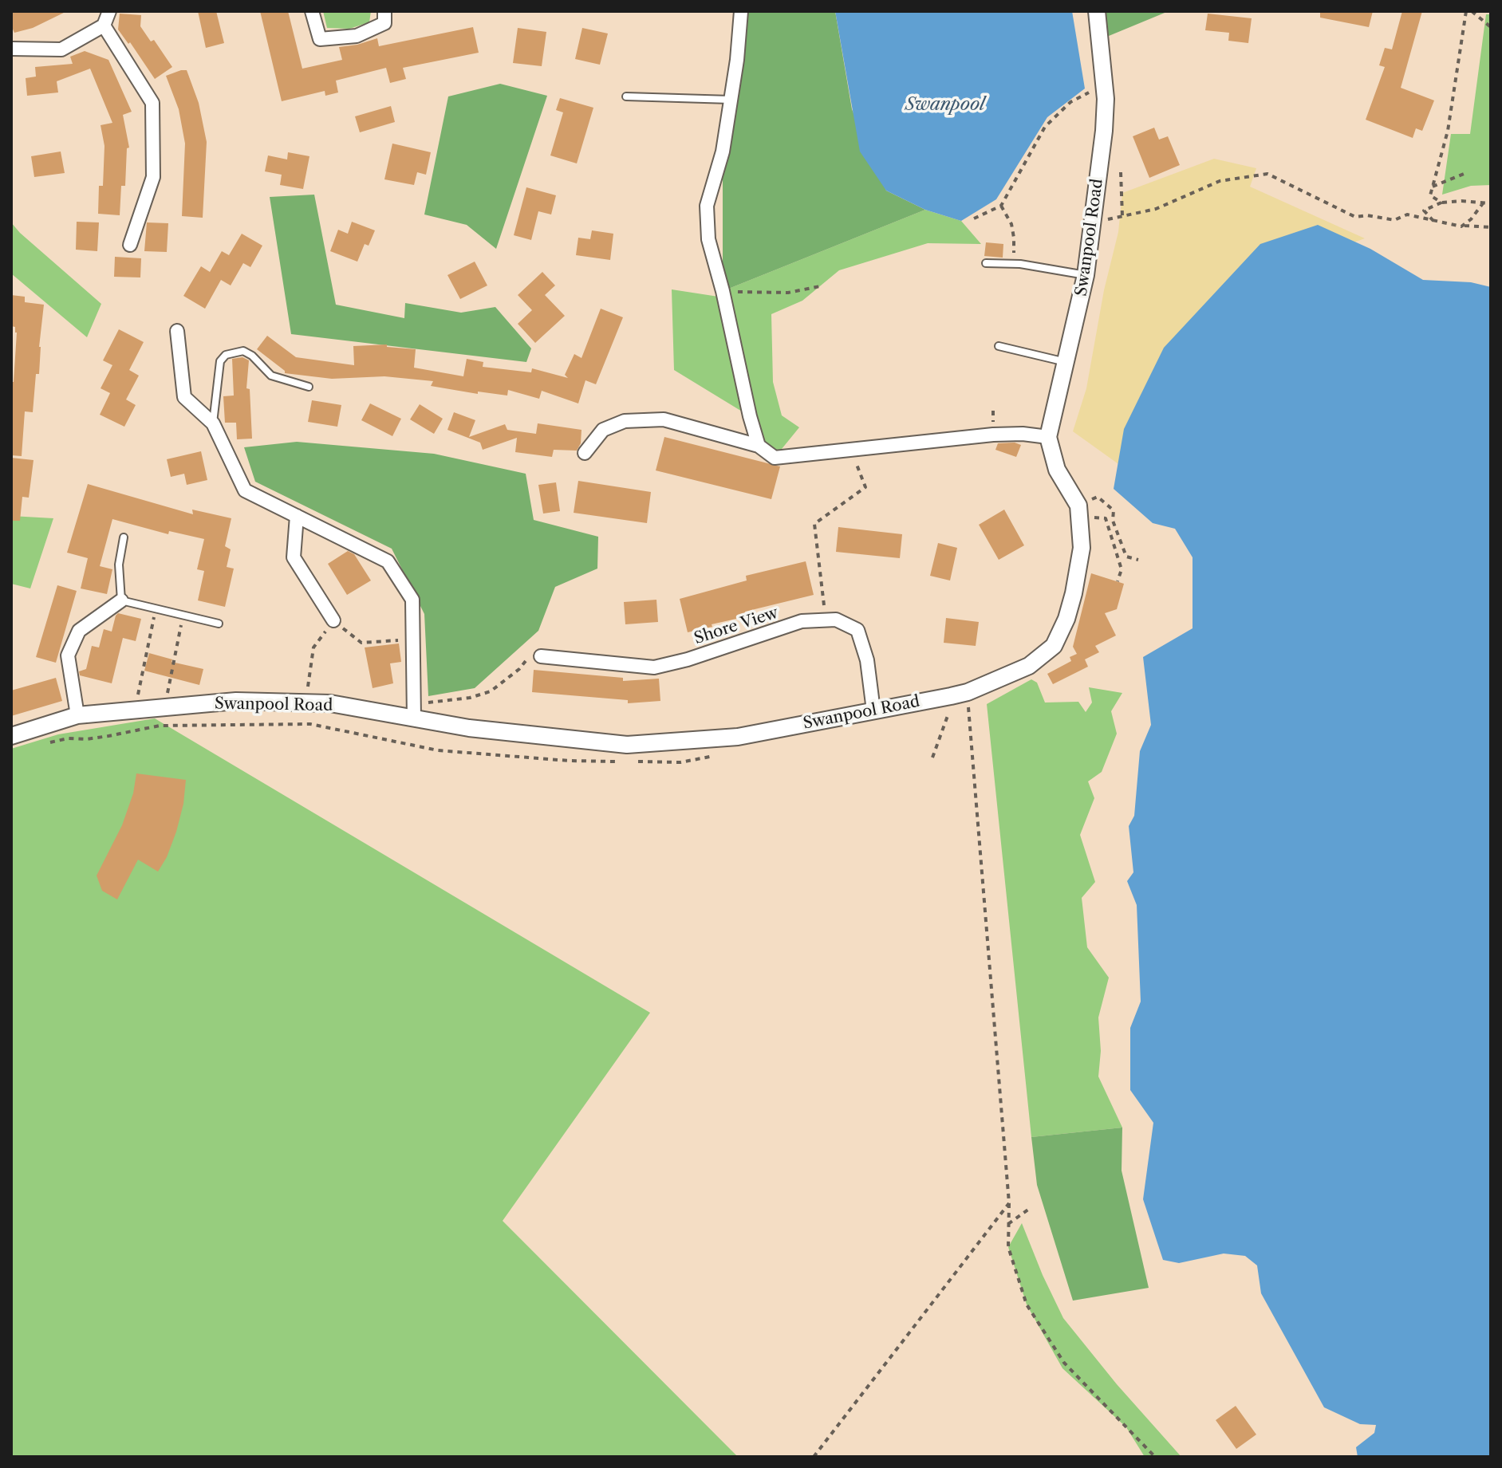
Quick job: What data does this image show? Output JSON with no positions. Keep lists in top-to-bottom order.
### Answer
{
  "streets": {
    "street": ["Swanpool Road", "Shore View"]
  },
  "crossings": [
    ["Swanpool Road", "Shore View"]
  ],
  "water": ["Swanpool"]
}
